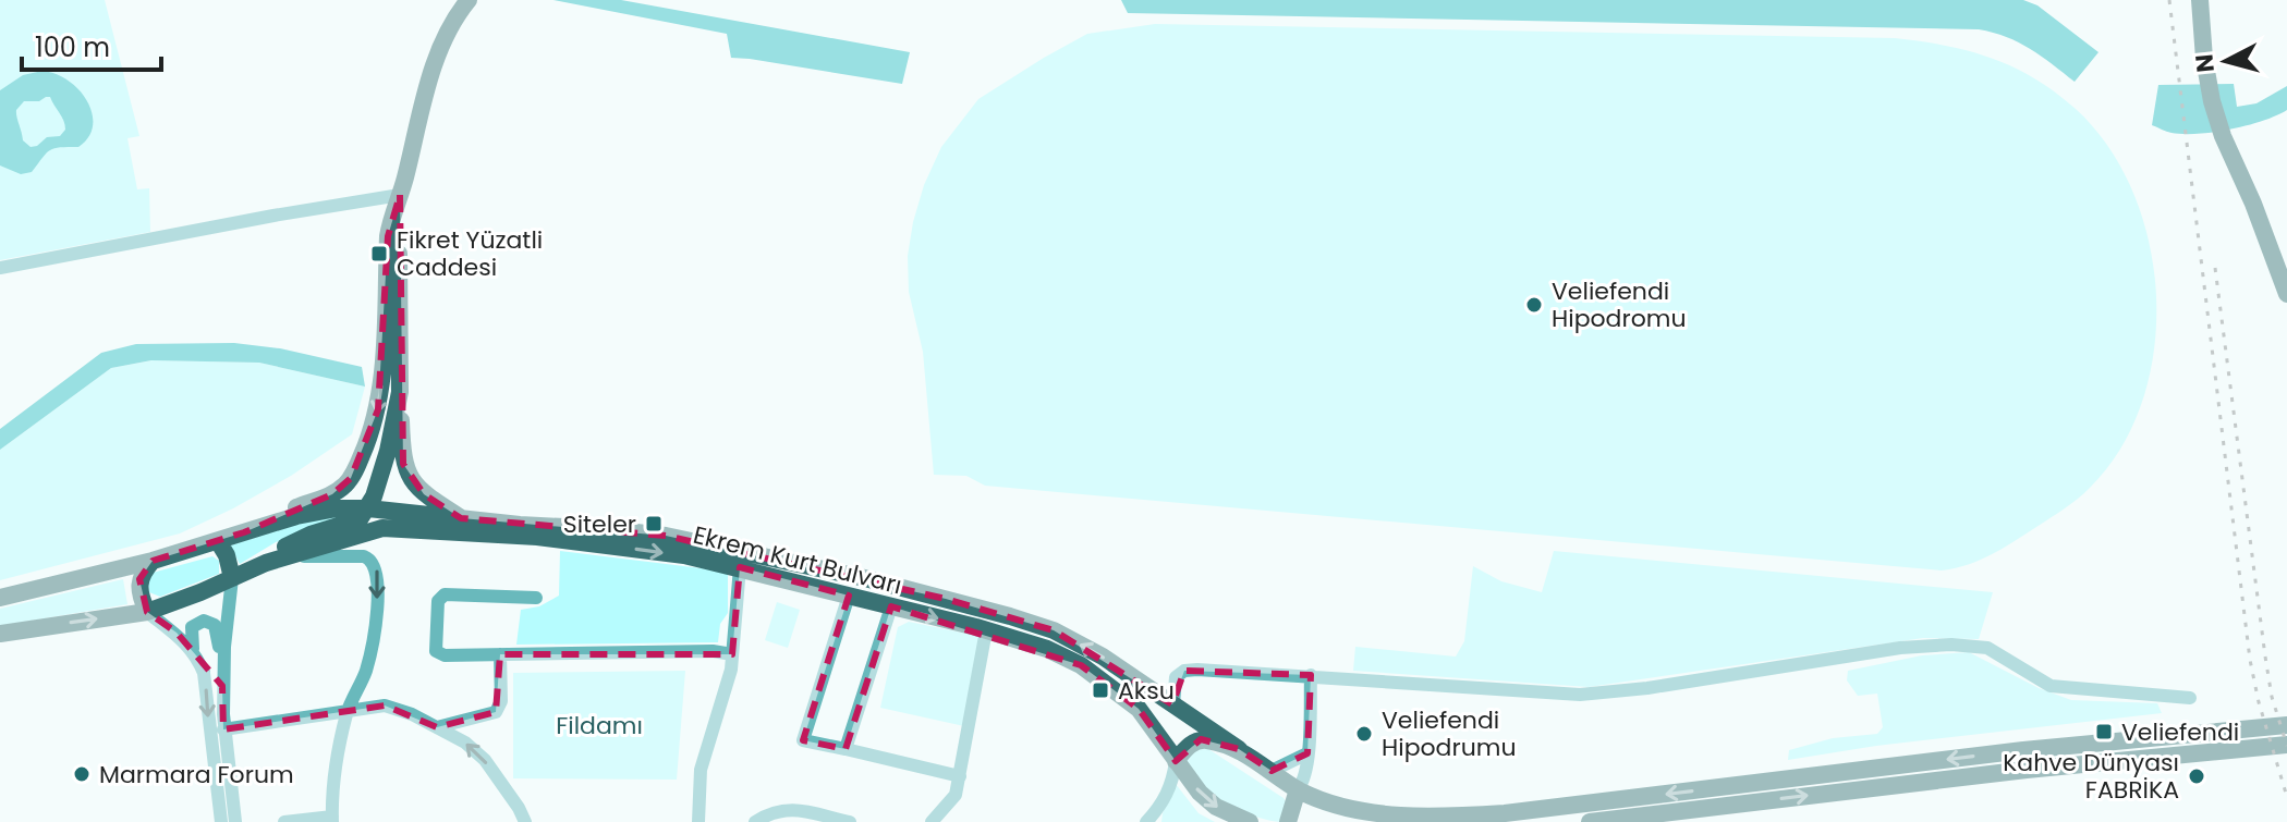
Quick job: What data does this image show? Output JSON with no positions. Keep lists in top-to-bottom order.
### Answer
{
  "streets": {
    "main road": ["Ekrem Kurt Bulvarı"]
  },
  "parks": ["Fildamı"],
  "places": {
    "transit": [
      "Fikret Yüzatli Caddesi",
      "Siteler",
      "Aksu",
      "Veliefendi"
    ],
    "other": [
      "Veliefendi Hipodromu",
      "Veliefendi Hipodrumu",
      "Marmara Forum",
      "Kahve Dünyası FABRİKA"
    ]
  },
  "scale_bar": "100 m",
  "north": "left"
}
